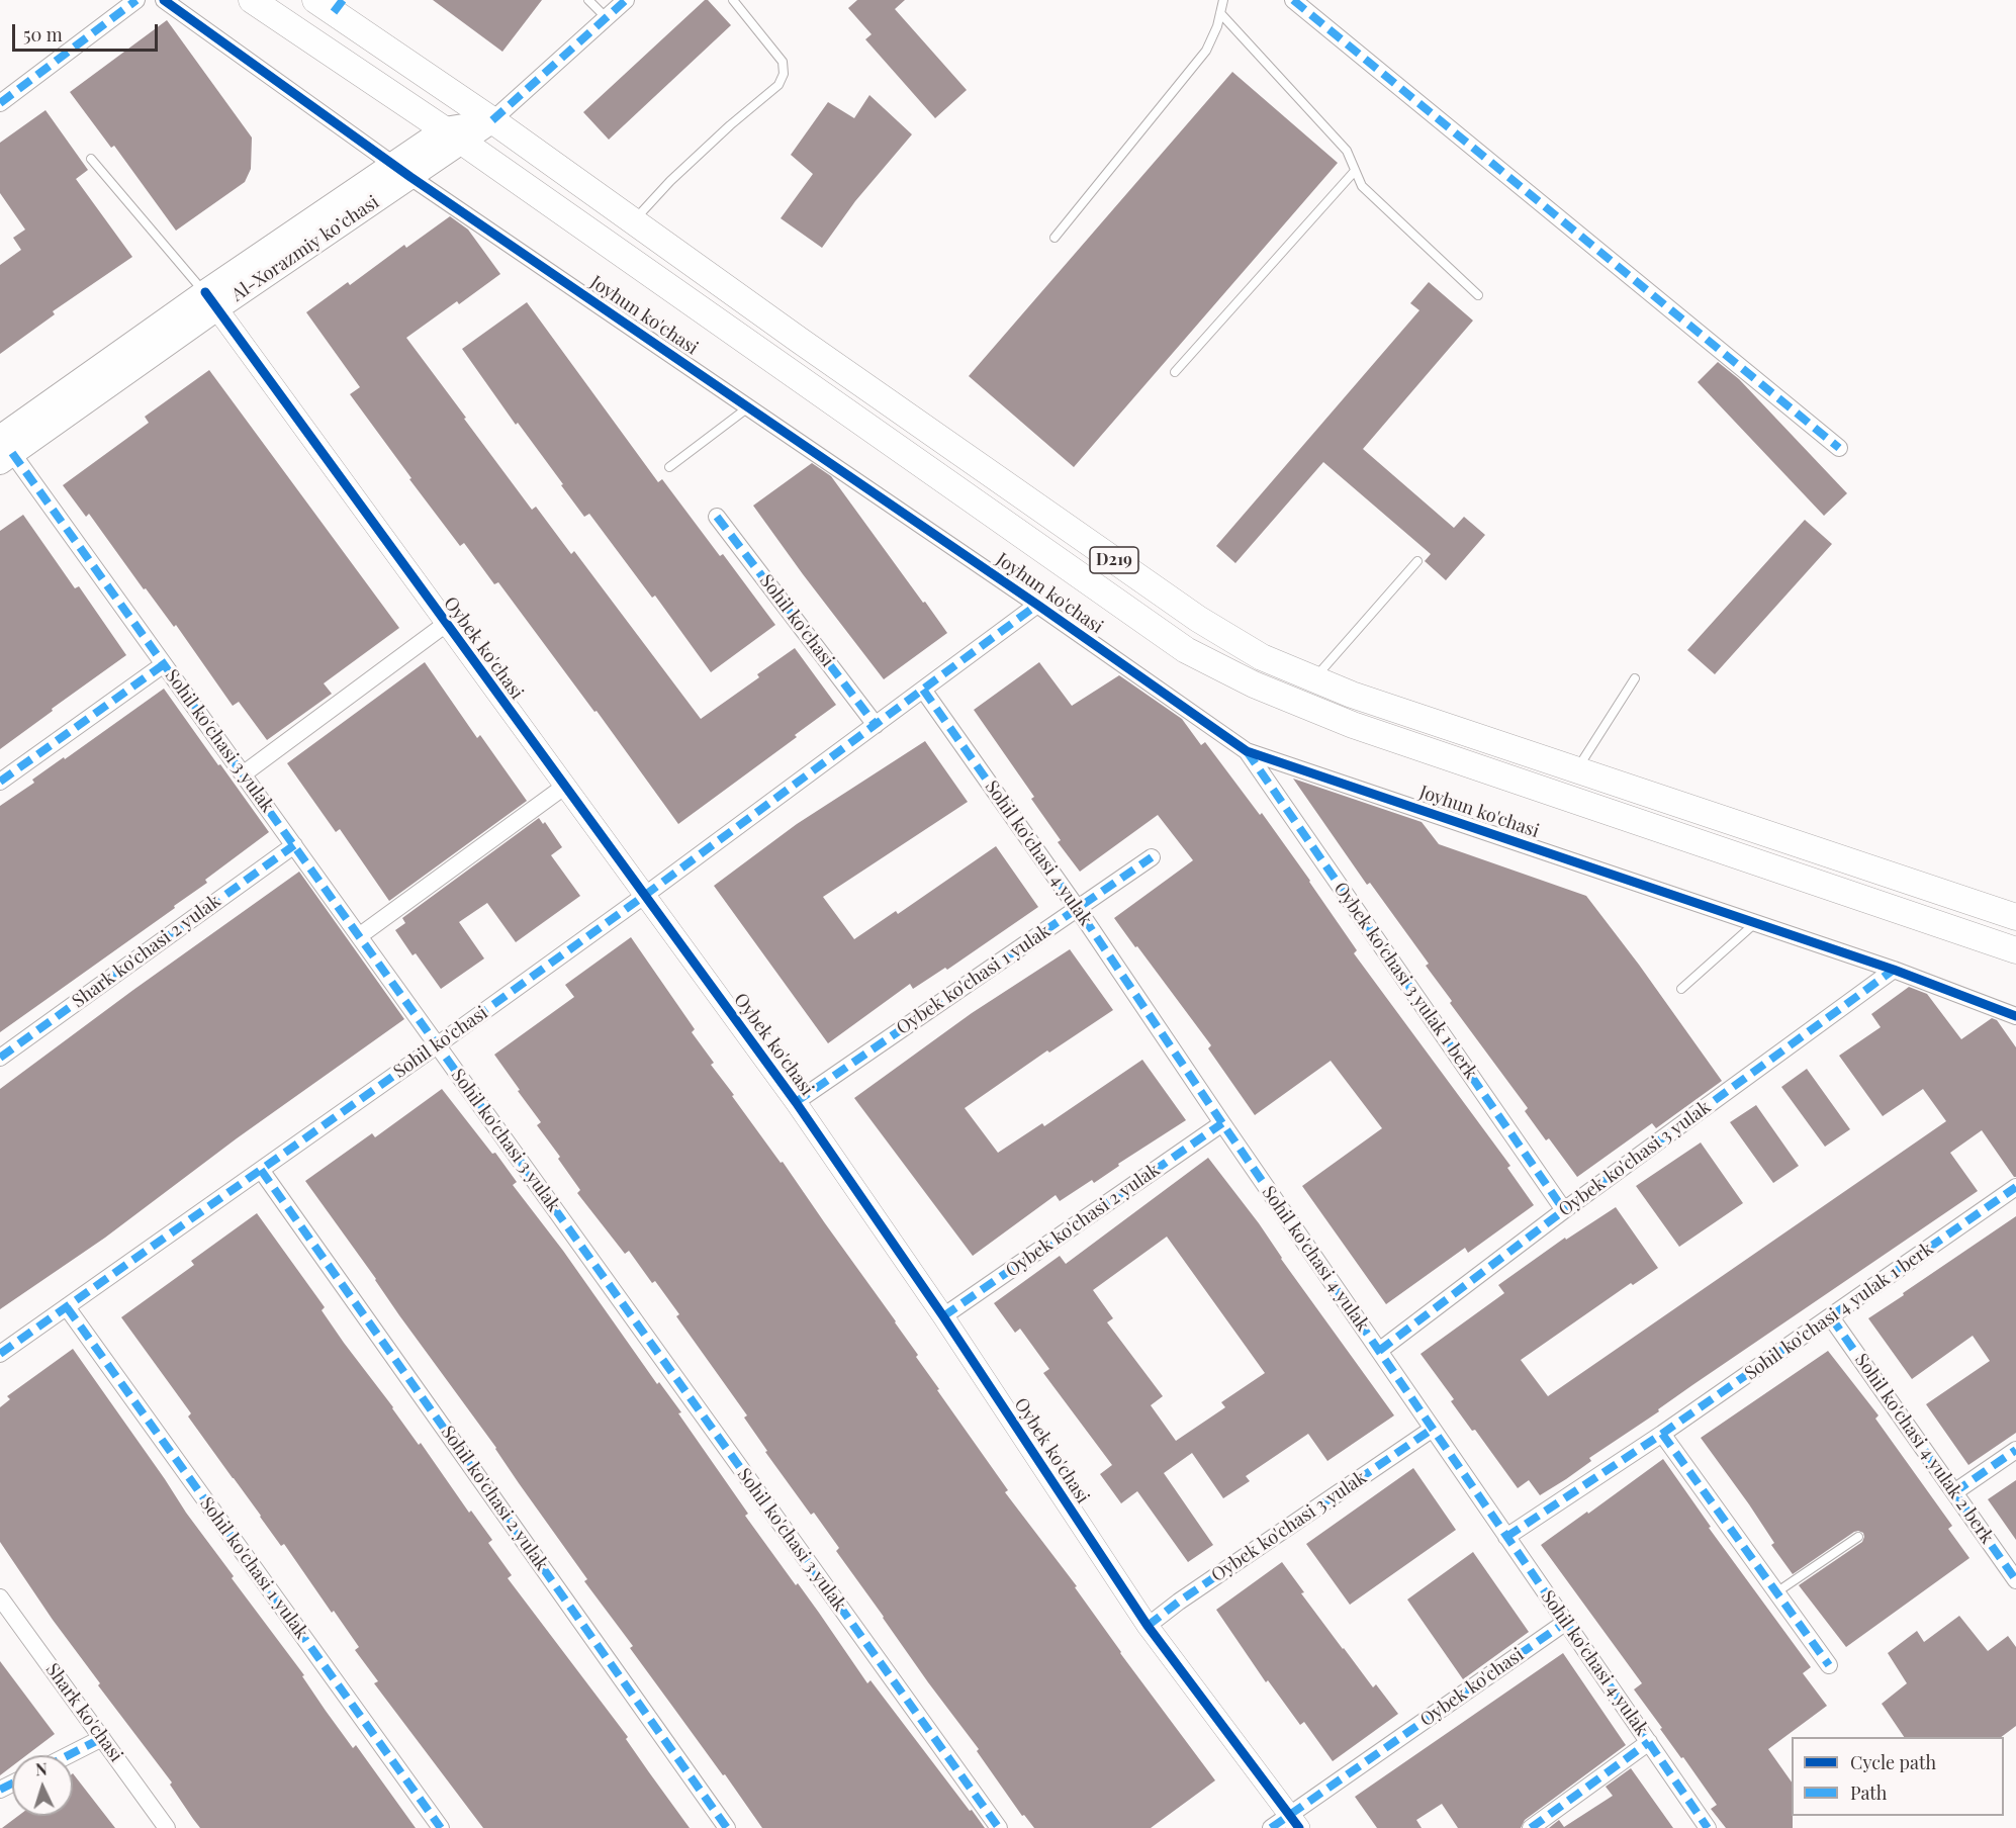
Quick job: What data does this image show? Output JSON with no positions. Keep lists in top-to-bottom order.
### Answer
{
  "streets": {
    "main road": ["Al-Xorazmiy ko’chasi", "Joyhun ko'chasi", "D219"],
    "street": [
      "Sohil ko'chasi",
      "Oybek ko'chasi",
      "Sohil ko'chasi 3 yulak",
      "Sohil ko'chasi 4 yulak",
      "Shark ko'chasi 2 yulak",
      "Oybek ko'chasi 1 yulak",
      "Oybek ko'chasi 3 yulak 1 berk",
      "Oybek ko'chasi 3 yulak",
      "Oybek ko'chasi 2 yulak",
      "Sohil ko'chasi 4 yulak 1 berk",
      "Sohil ko'chasi 4 yulak 2 berk",
      "Sohil ko'chasi 2 yulak",
      "Sohil ko'chasi 1 yulak",
      "Shark ko'chasi"
    ]
  },
  "crossings": [
    ["Al-Xorazmiy ko’chasi", "Joyhun ko'chasi"],
    ["Al-Xorazmiy ko’chasi", "Oybek ko'chasi"],
    ["Al-Xorazmiy ko’chasi", "Sohil ko'chasi 3 yulak"],
    ["Joyhun ko'chasi", "Sohil ko'chasi"],
    ["Joyhun ko'chasi", "Oybek ko'chasi 3 yulak 1 berk"],
    ["Joyhun ko'chasi", "Oybek ko'chasi 3 yulak"],
    ["Sohil ko'chasi", "Oybek ko'chasi"],
    ["Sohil ko'chasi", "Sohil ko'chasi 3 yulak"],
    ["Sohil ko'chasi", "Sohil ko'chasi 4 yulak"],
    ["Sohil ko'chasi", "Sohil ko'chasi 2 yulak"],
    ["Sohil ko'chasi", "Sohil ko'chasi 1 yulak"],
    ["Oybek ko'chasi", "Sohil ko'chasi 4 yulak"],
    ["Oybek ko'chasi", "Oybek ko'chasi 1 yulak"],
    ["Oybek ko'chasi", "Oybek ko'chasi 3 yulak"],
    ["Oybek ko'chasi", "Oybek ko'chasi 2 yulak"],
    ["Sohil ko'chasi 3 yulak", "Shark ko'chasi 2 yulak"],
    ["Sohil ko'chasi 4 yulak", "Oybek ko'chasi 1 yulak"],
    ["Sohil ko'chasi 4 yulak", "Oybek ko'chasi 3 yulak"],
    ["Sohil ko'chasi 4 yulak", "Oybek ko'chasi 2 yulak"],
    ["Sohil ko'chasi 4 yulak", "Sohil ko'chasi 4 yulak 1 berk"],
    ["Oybek ko'chasi 3 yulak 1 berk", "Oybek ko'chasi 3 yulak"],
    ["Sohil ko'chasi 4 yulak 1 berk", "Sohil ko'chasi 4 yulak 2 berk"]
  ],
  "legend": ["Cycle path", "Path"],
  "scale_bar": "50 m",
  "north": "top"
}
